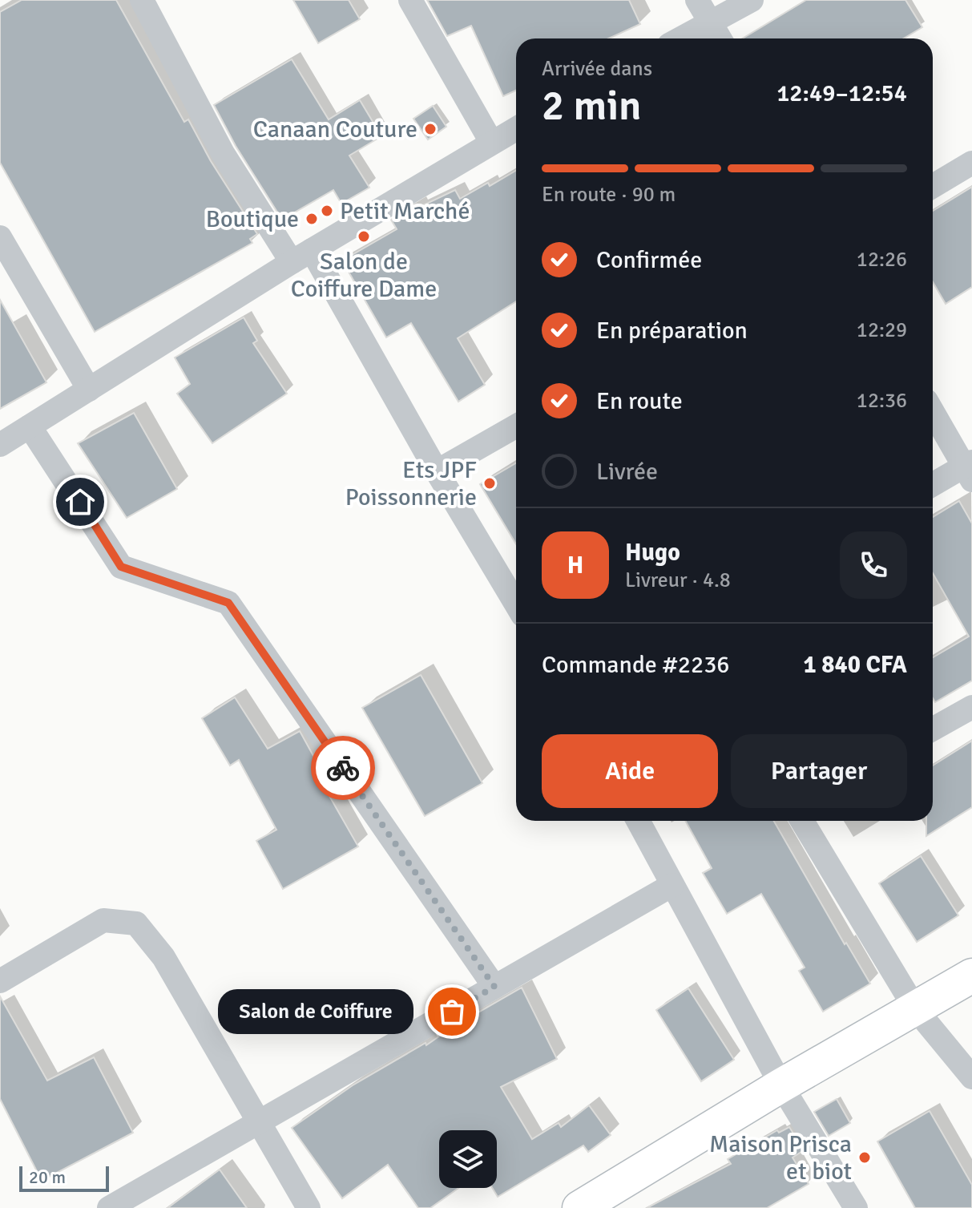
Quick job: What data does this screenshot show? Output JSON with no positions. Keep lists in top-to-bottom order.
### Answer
{
  "places": [
    "Canaan Couture",
    "Petit Marché",
    "Boutique",
    "Salon de Coiffure Dame",
    "Ets JPF Poissonnerie",
    "Salon de Coiffure",
    "Maison Prisca et biot"
  ],
  "scale_bar": "20 m",
  "page": {
    "heading": ["2 min", "Arrivée dans", "12:49–12:54"],
    "panel": [
      "Hugo",
      "Livreur · 4.8",
      "Commande #2236",
      "1 840 CFA"
    ],
    "bar": "En route · 90 m",
    "list": [
      ["Confirmée", "12:26"],
      ["En préparation", "12:29"],
      ["En route", "12:36"],
      "Livrée"
    ],
    "round": "H",
    "buttons": ["Aide", "Partager"],
    "bubble": "Salon de Coiffure",
    "scale": "20 m"
  }
}
